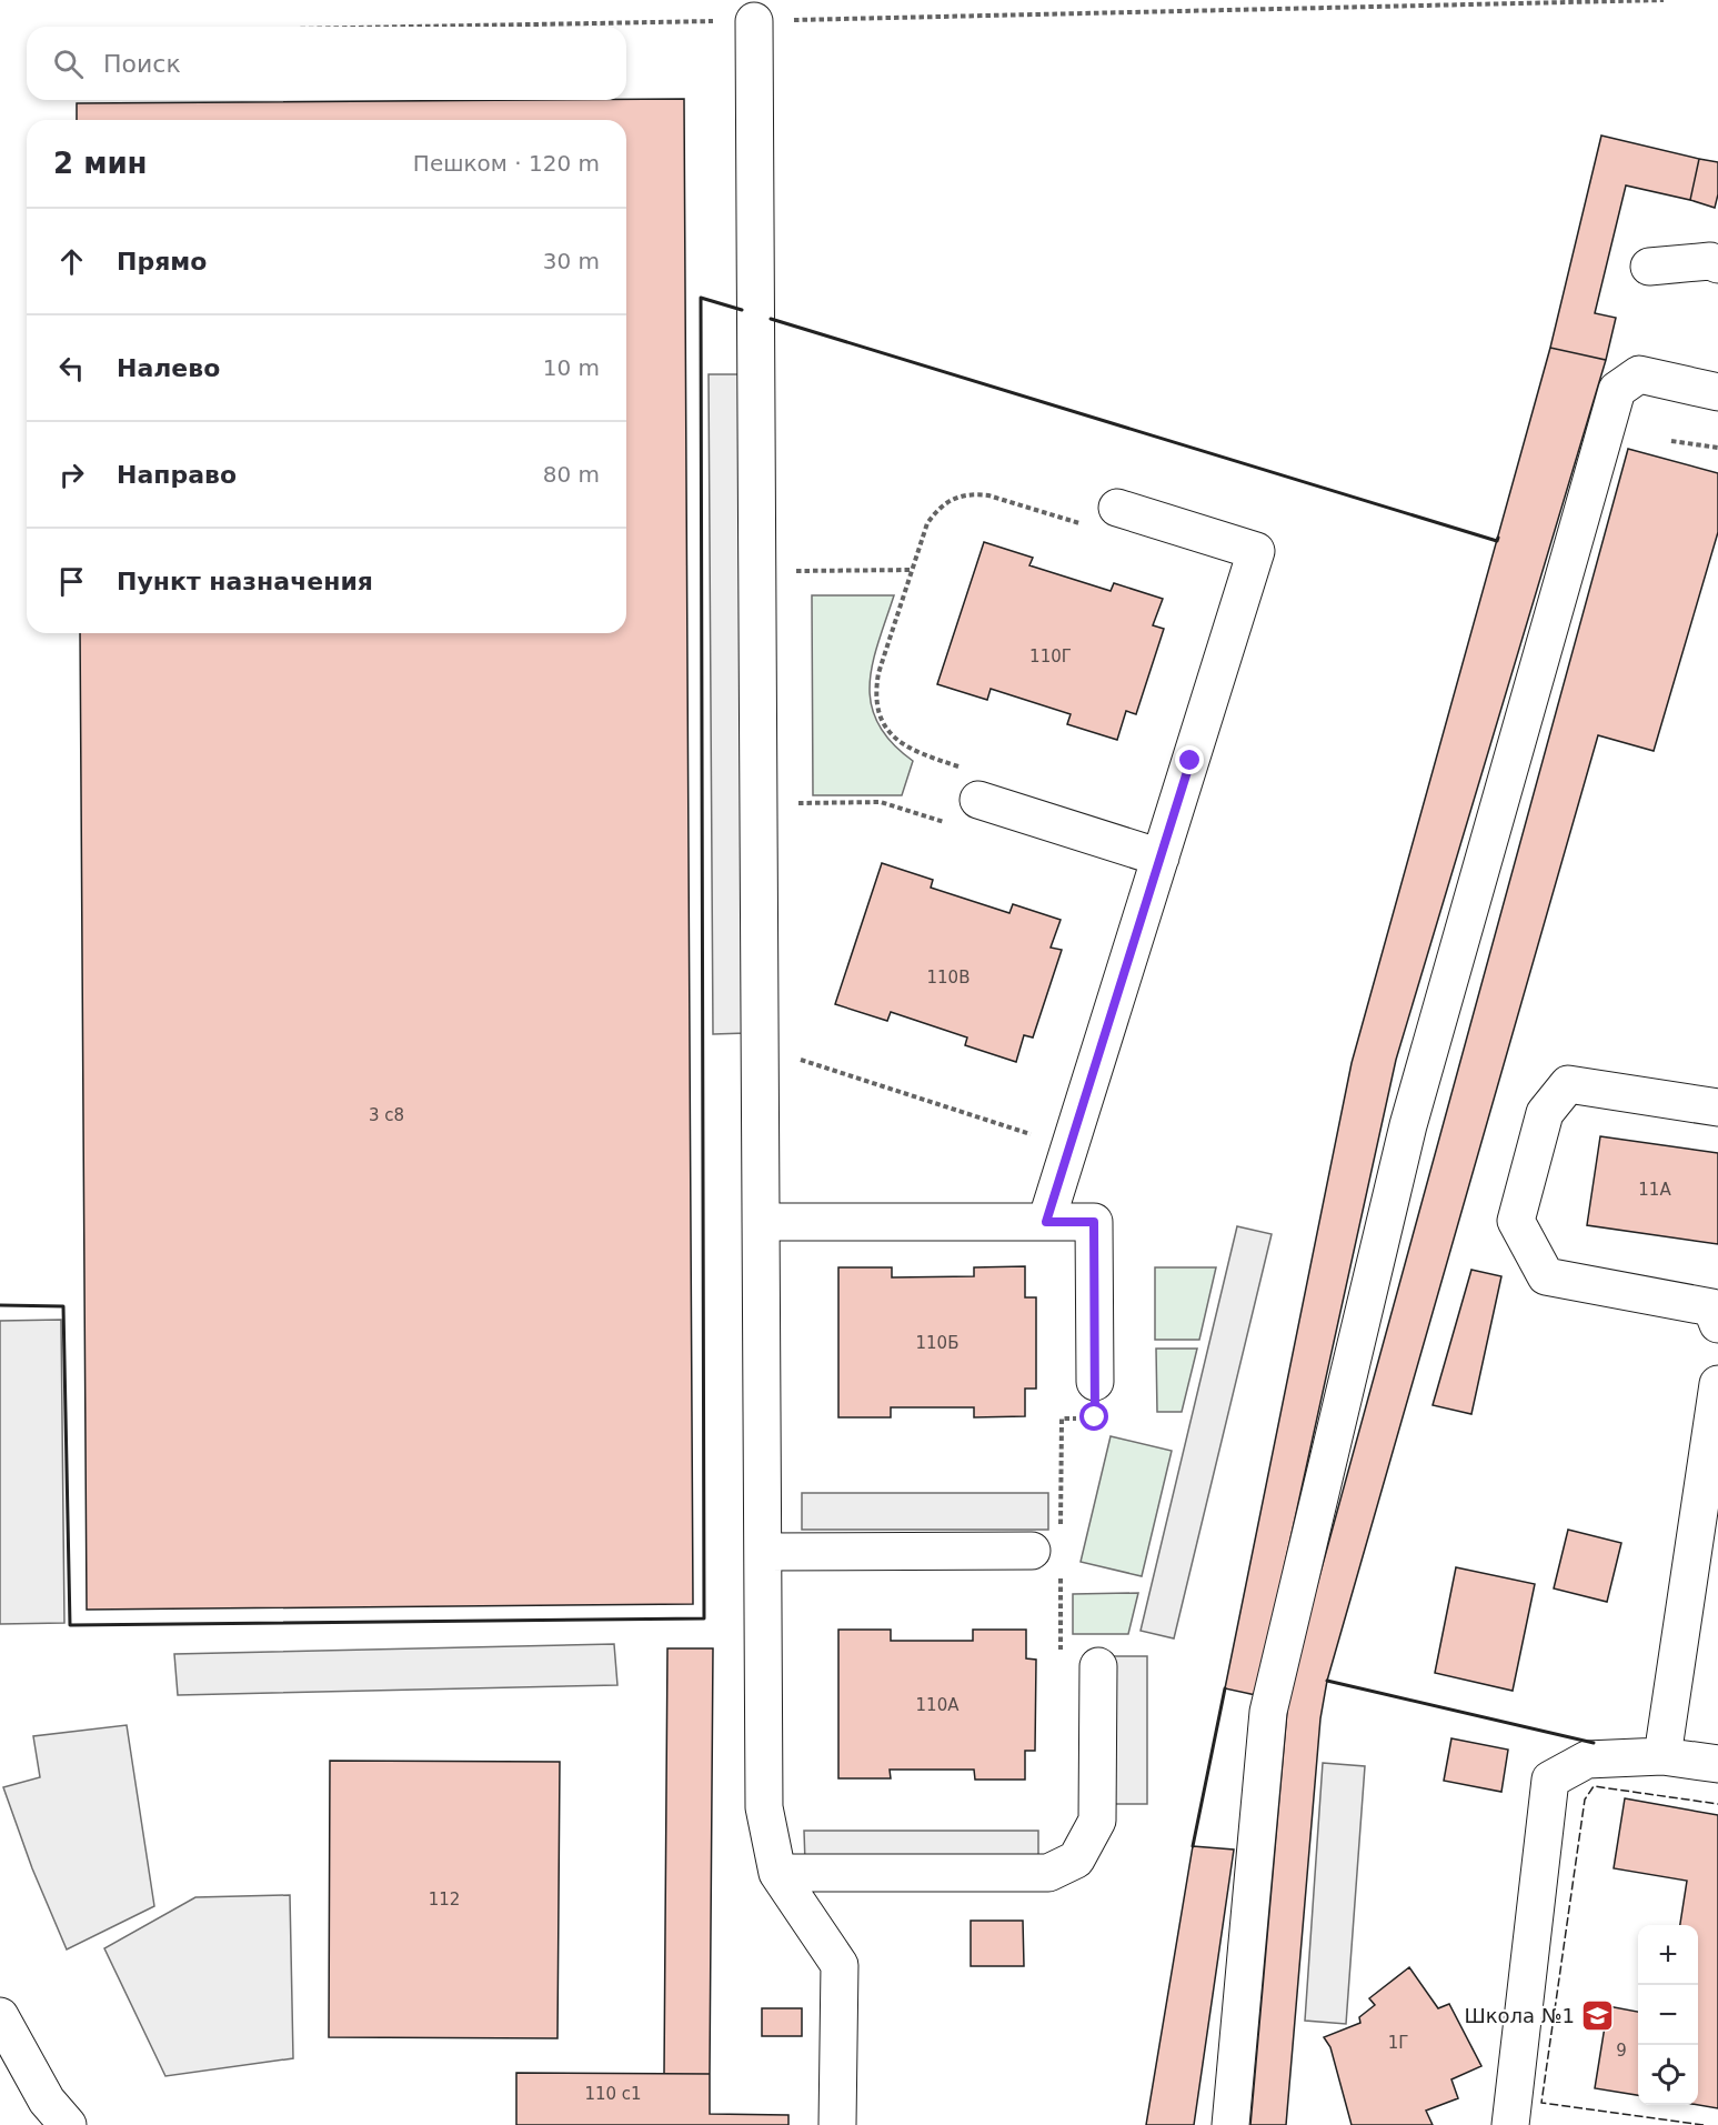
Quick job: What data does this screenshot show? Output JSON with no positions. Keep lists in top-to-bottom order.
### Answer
{
  "places": {
    "school or university": ["Школа №1"]
  },
  "house_numbers": [
    "110Г",
    "110В",
    "3 с8",
    "11А",
    "110Б",
    "110А",
    "112",
    "1Г",
    "9",
    "110 с1"
  ],
  "page": {
    "search": "Поиск",
    "heading": ["2 мин", "Пешком · 120 m"],
    "list": [
      ["Прямо", "30 m"],
      ["Налево", "10 m"],
      ["Направо", "80 m"],
      "Пункт назначения"
    ],
    "map_buttons": ["+", "−"]
  }
}
